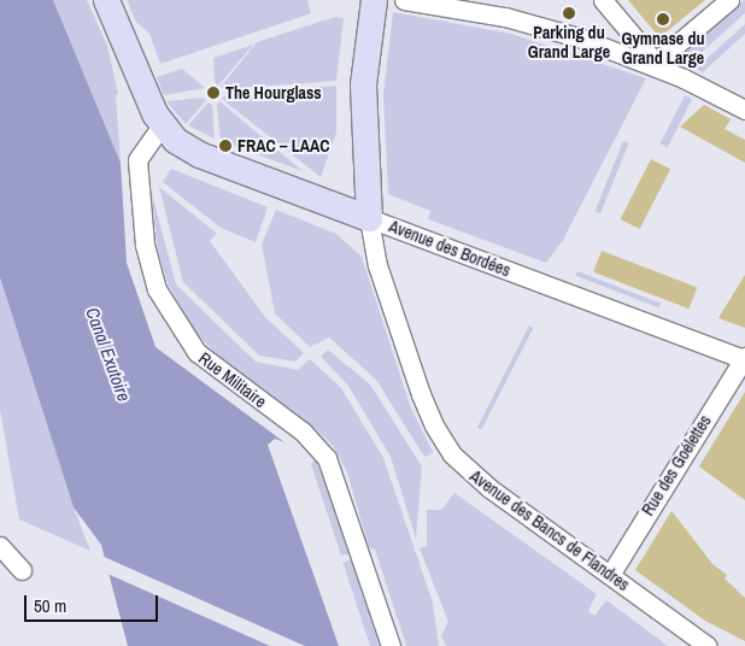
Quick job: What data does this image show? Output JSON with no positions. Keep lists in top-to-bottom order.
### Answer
{
  "streets": {
    "street": [
      "Avenue des Bordées",
      "Rue Militaire",
      "Rue des Goélettes",
      "Avenue des Bancs de Flandres"
    ]
  },
  "crossings": [
    ["Avenue des Bordées", "Rue Militaire"],
    ["Avenue des Bordées", "Rue des Goélettes"],
    ["Avenue des Bordées", "Avenue des Bancs de Flandres"],
    ["Rue des Goélettes", "Avenue des Bancs de Flandres"]
  ],
  "water": ["Canal Exutoire"],
  "places": [
    "Parking du Grand Large",
    "Gymnase du Grand Large",
    "The Hourglass",
    "FRAC – LAAC"
  ],
  "scale_bar": "50 m"
}
